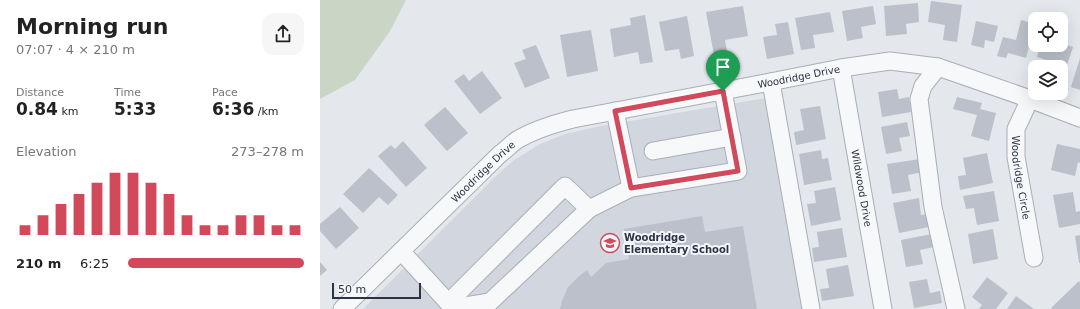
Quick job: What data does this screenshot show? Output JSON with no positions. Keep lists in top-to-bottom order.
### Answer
{
  "streets": {
    "street": ["Woodridge Drive", "Woodridge Circle", "Wildwood Drive"]
  },
  "crossings": [
    ["Woodridge Drive", "Wildwood Drive"]
  ],
  "places": {
    "school or university": ["Woodridge Elementary School"]
  },
  "scale_bar": "50 m",
  "page": {
    "heading": ["Morning run", "07:07 · 4 × 210 m"],
    "stats": [
      ["Distance", "0.84 km"],
      ["Time", "5:33"],
      ["Pace", "6:36 /km"]
    ],
    "chart": ["Elevation", "273–278 m"],
    "list": [
      {
        "name": "210 m",
        "note": "6:25"
      }
    ],
    "scale": "50 m"
  }
}
